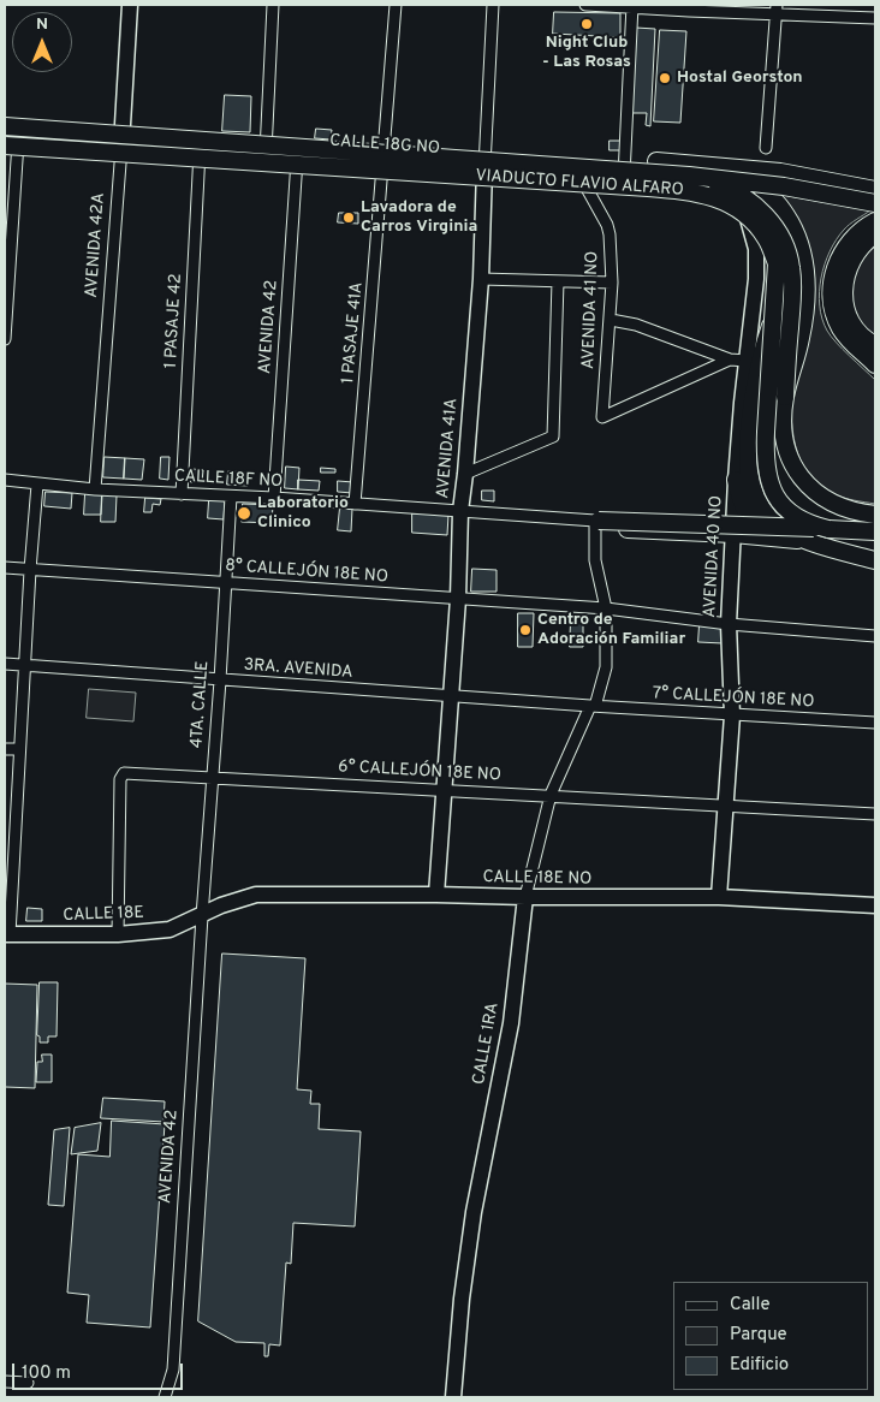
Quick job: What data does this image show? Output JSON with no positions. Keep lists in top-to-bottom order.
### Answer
{
  "streets": {
    "main road": ["VIADUCTO FLAVIO ALFARO"],
    "street": [
      "CALLE 18G NO",
      "AVENIDA 42A",
      "AVENIDA 41 NO",
      "1 PASAJE 42",
      "AVENIDA 42",
      "1 PASAJE 41A",
      "AVENIDA 41A",
      "CALLE 18F NO",
      "AVENIDA 40 NO",
      "8° CALLEJÓN 18E NO",
      "3RA. AVENIDA",
      "7° CALLEJÓN 18E NO",
      "4TA. CALLE",
      "6° CALLEJÓN 18E NO",
      "CALLE 18E NO",
      "CALLE 18E",
      "CALLE 1RA"
    ]
  },
  "crossings": [
    ["CALLE 18G NO", "VIADUCTO FLAVIO ALFARO"],
    ["CALLE 18G NO", "AVENIDA 42A"],
    ["CALLE 18G NO", "AVENIDA 41 NO"],
    ["CALLE 18G NO", "1 PASAJE 42"],
    ["CALLE 18G NO", "AVENIDA 42"],
    ["CALLE 18G NO", "1 PASAJE 41A"],
    ["CALLE 18G NO", "AVENIDA 41A"],
    ["CALLE 18G NO", "AVENIDA 40 NO"],
    ["AVENIDA 42A", "CALLE 18F NO"],
    ["1 PASAJE 42", "CALLE 18F NO"],
    ["AVENIDA 42", "CALLE 18F NO"],
    ["AVENIDA 42", "4TA. CALLE"],
    ["AVENIDA 42", "CALLE 18E NO"],
    ["AVENIDA 42", "CALLE 18E"],
    ["1 PASAJE 41A", "CALLE 18F NO"],
    ["AVENIDA 41A", "CALLE 18F NO"],
    ["AVENIDA 41A", "8° CALLEJÓN 18E NO"],
    ["AVENIDA 41A", "3RA. AVENIDA"],
    ["AVENIDA 41A", "6° CALLEJÓN 18E NO"],
    ["AVENIDA 41A", "CALLE 18E NO"],
    ["CALLE 18F NO", "4TA. CALLE"],
    ["AVENIDA 40 NO", "8° CALLEJÓN 18E NO"],
    ["AVENIDA 40 NO", "7° CALLEJÓN 18E NO"],
    ["AVENIDA 40 NO", "6° CALLEJÓN 18E NO"],
    ["AVENIDA 40 NO", "CALLE 18E NO"],
    ["8° CALLEJÓN 18E NO", "4TA. CALLE"],
    ["3RA. AVENIDA", "7° CALLEJÓN 18E NO"],
    ["3RA. AVENIDA", "4TA. CALLE"],
    ["3RA. AVENIDA", "CALLE 1RA"],
    ["7° CALLEJÓN 18E NO", "CALLE 1RA"],
    ["4TA. CALLE", "6° CALLEJÓN 18E NO"],
    ["4TA. CALLE", "CALLE 18E NO"],
    ["4TA. CALLE", "CALLE 18E"],
    ["6° CALLEJÓN 18E NO", "CALLE 18E"],
    ["6° CALLEJÓN 18E NO", "CALLE 1RA"],
    ["CALLE 18E NO", "CALLE 18E"],
    ["CALLE 18E NO", "CALLE 1RA"]
  ],
  "places": [
    "Night Club - Las Rosas",
    "Hostal Georston",
    "Lavadora de Carros Virginia",
    "Laboratorio Clinico",
    "Centro de Adoración Familiar"
  ],
  "legend": ["Calle", "Parque", "Edificio"],
  "scale_bar": "100 m",
  "north": "top"
}
